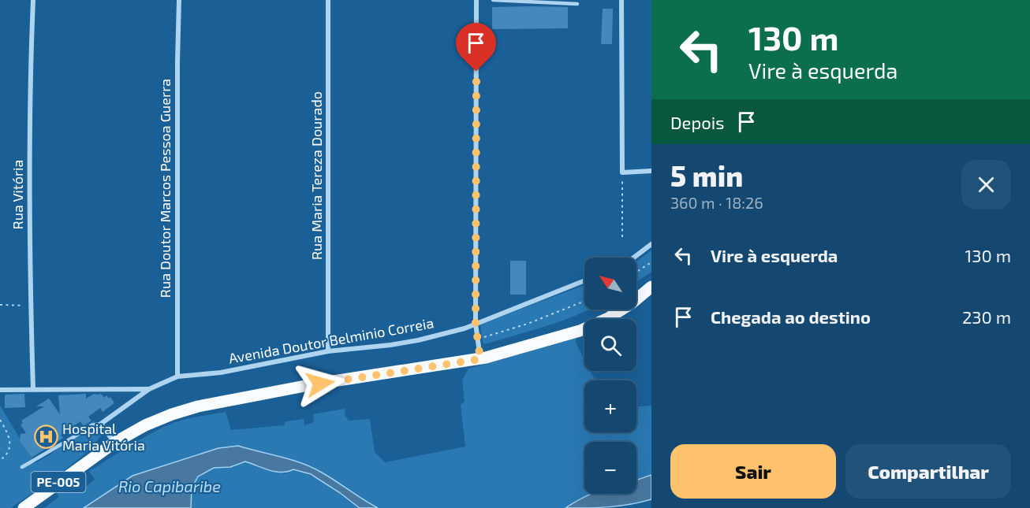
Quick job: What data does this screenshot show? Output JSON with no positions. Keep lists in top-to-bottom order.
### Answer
{
  "streets": {
    "main road": ["PE-005"],
    "street": [
      "Rua Maria Tereza Dourado",
      "Rua Doutor Marcos Pessoa Guerra",
      "Rua Vitória",
      "Avenida Doutor Belminio Correia"
    ]
  },
  "crossings": [
    ["Rua Maria Tereza Dourado", "Avenida Doutor Belminio Correia"],
    ["Rua Doutor Marcos Pessoa Guerra", "Avenida Doutor Belminio Correia"]
  ],
  "water": ["Rio Capibaribe"],
  "places": {
    "hospital": ["Hospital Maria Vitória"]
  },
  "north": "top left",
  "page": {
    "turn": ["130 m", "Vire à esquerda"],
    "then": "Depois",
    "heading": ["5 min", "360 m · 18:26"],
    "list": [
      {
        "name": "Vire à esquerda",
        "value": "130 m"
      },
      {
        "name": "Chegada ao destino",
        "value": "230 m"
      }
    ],
    "map_buttons": ["+", "−"],
    "buttons": ["Sair", "Compartilhar"]
  }
}
